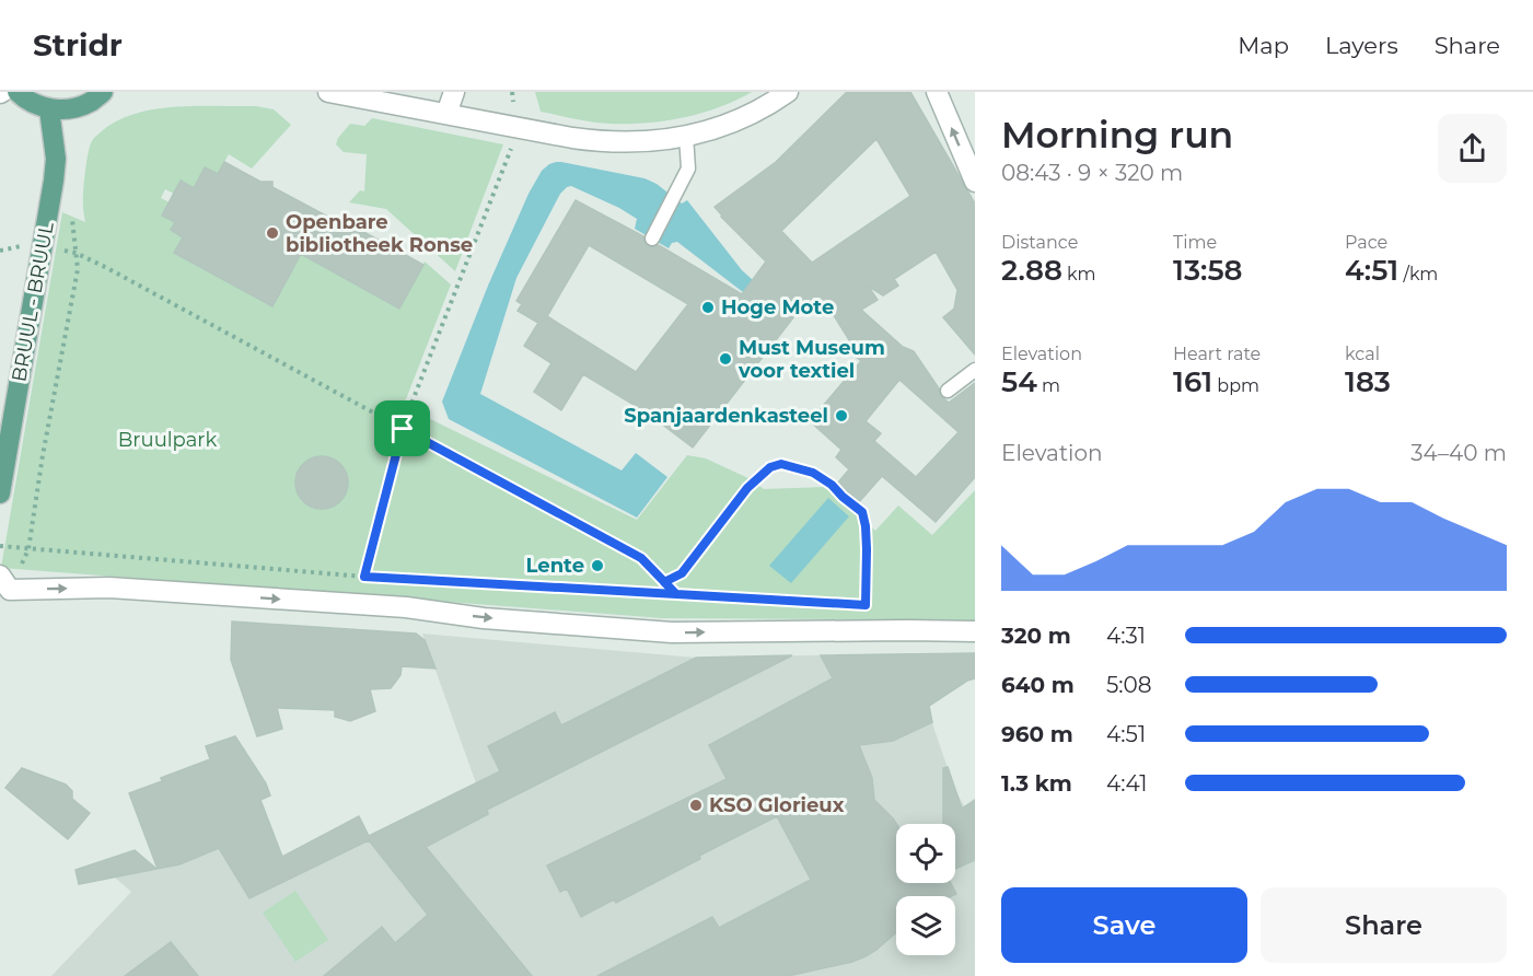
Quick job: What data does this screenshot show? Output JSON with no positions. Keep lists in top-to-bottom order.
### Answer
{
  "streets": {
    "main road": ["BRUUL - BRUUL"]
  },
  "parks": ["Bruulpark"],
  "places": [
    "Openbare bibliotheek Ronse",
    "Hoge Mote",
    "Must Museum voor textiel",
    "Spanjaardenkasteel",
    "Lente",
    "KSO Glorieux"
  ],
  "page": {
    "header": "Stridr",
    "nav": ["Map", "Layers", "Share"],
    "heading": ["Morning run", "08:43 · 9 × 320 m"],
    "stats": [
      ["Distance", "2.88 km"],
      ["Time", "13:58"],
      ["Pace", "4:51 /km"],
      ["Elevation", "54 m"],
      ["Heart rate", "161 bpm"],
      ["kcal", "183"]
    ],
    "chart": ["Elevation", "34–40 m"],
    "list": [
      {
        "name": "320 m",
        "note": "4:31"
      },
      {
        "name": "640 m",
        "note": "5:08"
      },
      {
        "name": "960 m",
        "note": "4:51"
      },
      {
        "name": "1.3 km",
        "note": "4:41"
      }
    ],
    "buttons": ["Save", "Share"]
  }
}
